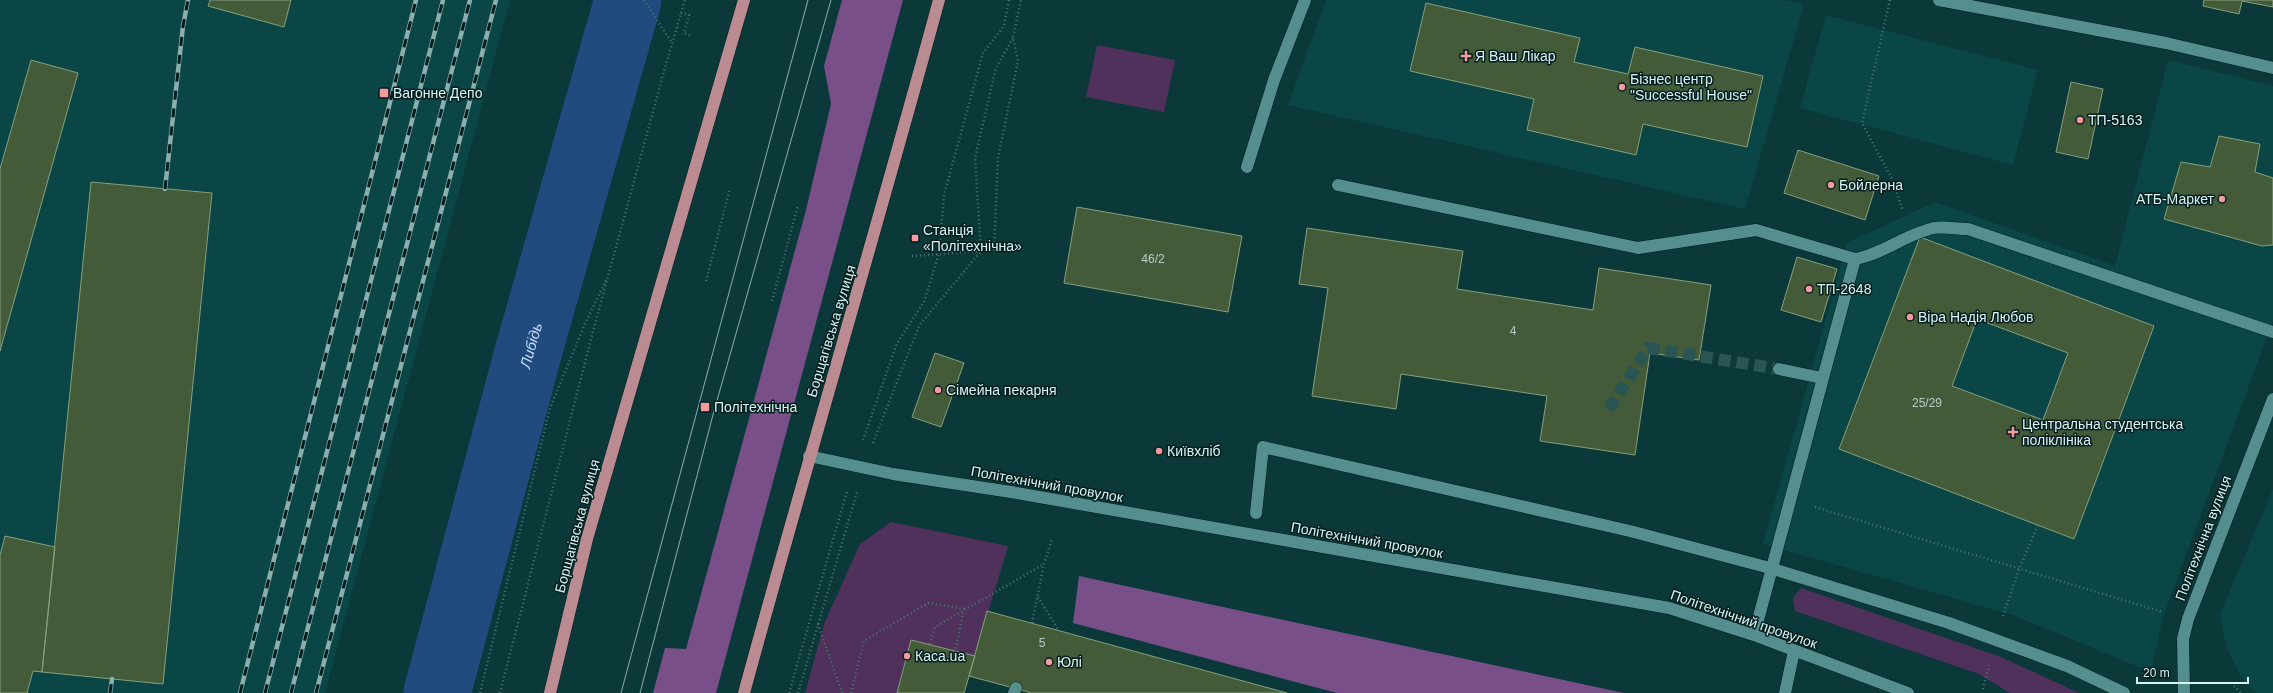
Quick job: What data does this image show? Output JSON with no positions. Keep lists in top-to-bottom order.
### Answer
{
  "streets": {
    "main road": ["Борщагівська вулиця"],
    "street": ["Політехнічний провулок", "Політехнічна вулиця"]
  },
  "crossings": [
    ["Борщагівська вулиця", "Політехнічний провулок"]
  ],
  "water": ["Либідь"],
  "places": {
    "health": ["Я Ваш Лікар", "Центральна студентська поліклініка"],
    "other": [
      "Бізнес центр \"Successful House\"",
      "ТП-5163",
      "Бойлерна",
      "АТБ-Маркет",
      "ТП-2648",
      "Віра Надія Любов",
      "Сімейна пекарня",
      "Київхліб",
      "Каса.ua",
      "Юлі"
    ],
    "transit": ["Вагонне Депо", "Станція «Політехнічна»", "Політехнічна"]
  },
  "house_numbers": [
    "46/2",
    "4",
    "25/29",
    "5"
  ],
  "scale_bar": "20 m"
}
